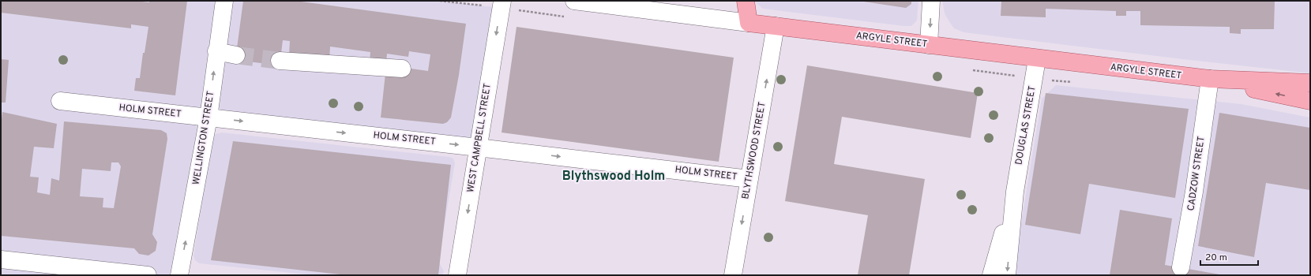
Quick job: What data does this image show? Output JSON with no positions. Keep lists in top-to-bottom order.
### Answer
{
  "streets": {
    "main road": ["ARGYLE STREET"],
    "street": [
      "HOLM STREET",
      "DOUGLAS STREET",
      "WELLINGTON STREET",
      "WEST CAMPBELL STREET",
      "BLYTHSWOOD STREET",
      "CADZOW STREET"
    ]
  },
  "crossings": [
    ["ARGYLE STREET", "DOUGLAS STREET"],
    ["ARGYLE STREET", "BLYTHSWOOD STREET"],
    ["ARGYLE STREET", "CADZOW STREET"],
    ["HOLM STREET", "WELLINGTON STREET"],
    ["HOLM STREET", "WEST CAMPBELL STREET"],
    ["HOLM STREET", "BLYTHSWOOD STREET"]
  ],
  "one_way": ["HOLM STREET", "WELLINGTON STREET", "WEST CAMPBELL STREET"],
  "districts": ["Blythswood Holm"],
  "scale_bar": "20 m"
}
